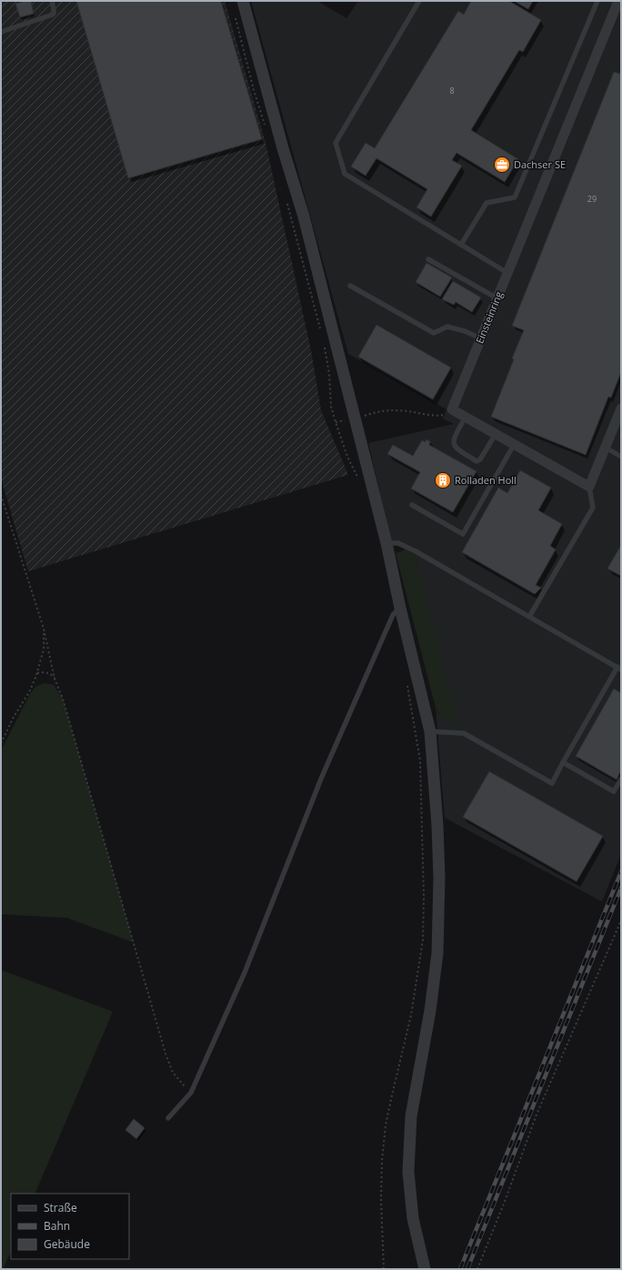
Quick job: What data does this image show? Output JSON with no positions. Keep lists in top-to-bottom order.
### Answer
{
  "streets": {
    "street": ["Einsteinring"]
  },
  "places": {
    "office": ["Dachser SE"],
    "building": ["Rolladen Holl"]
  },
  "house_numbers": ["8", "29"],
  "legend": ["Straße", "Bahn", "Gebäude"]
}
